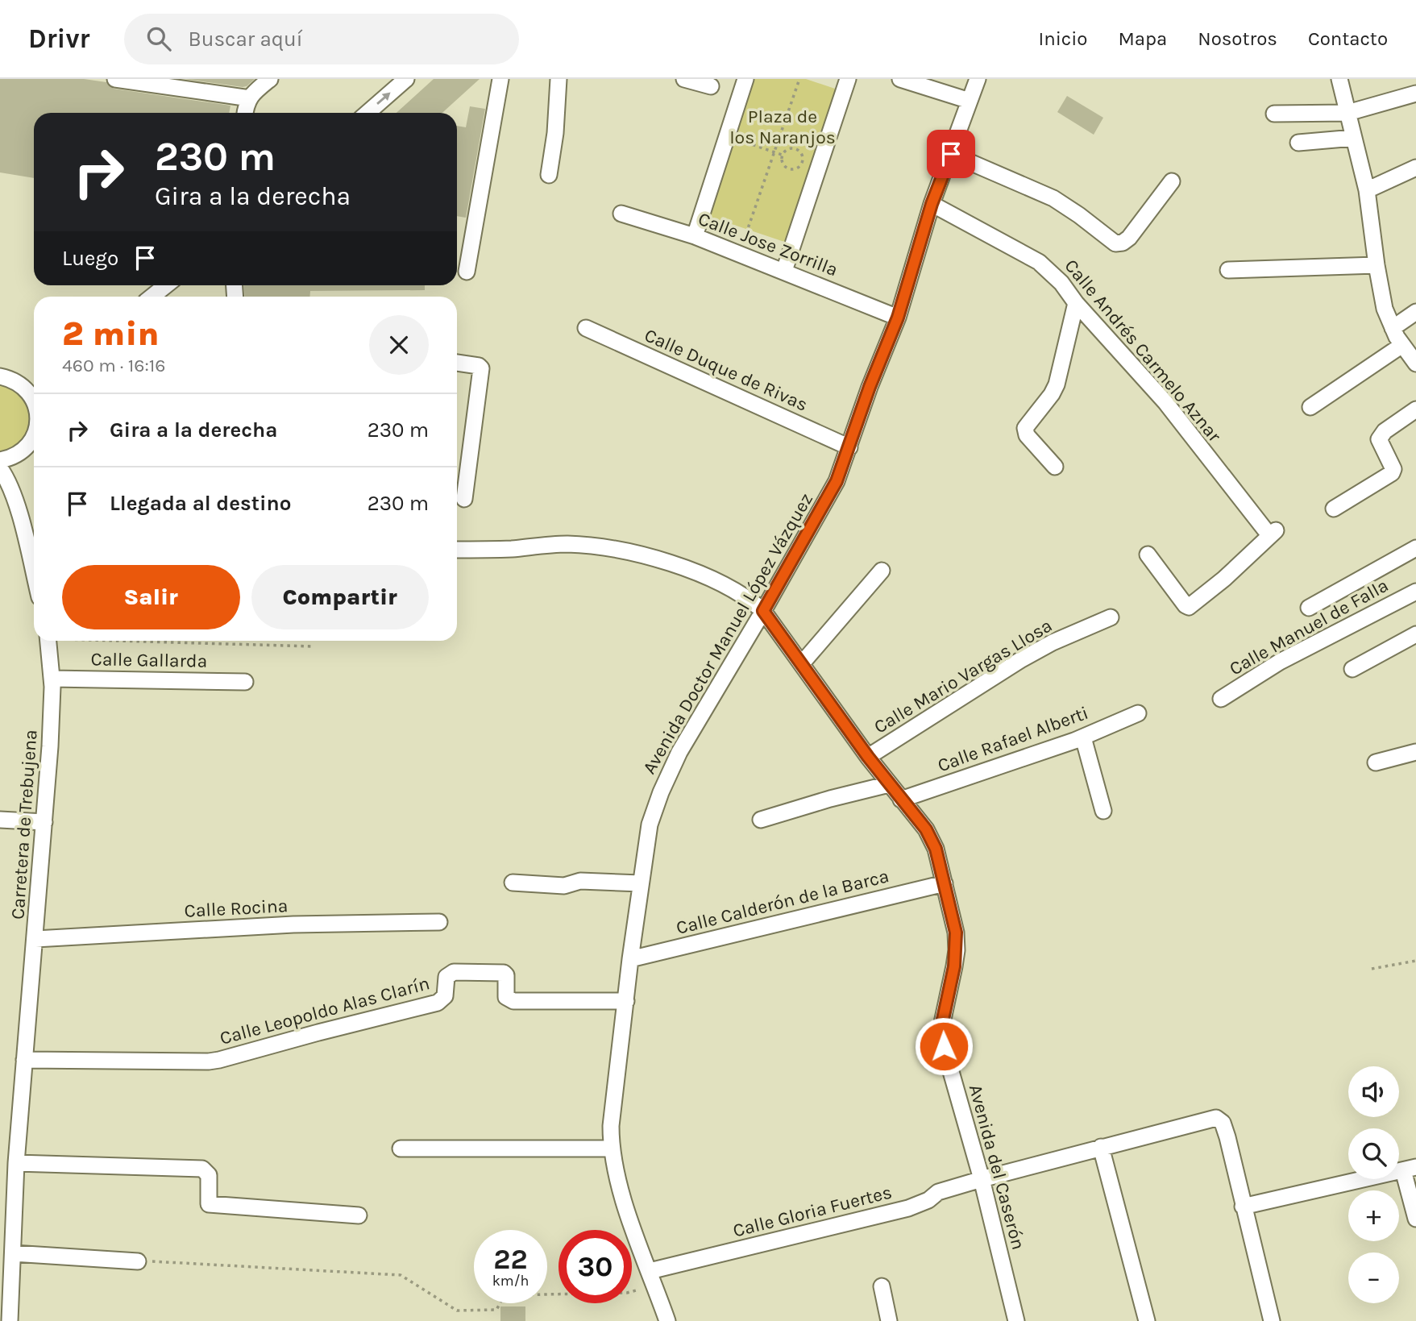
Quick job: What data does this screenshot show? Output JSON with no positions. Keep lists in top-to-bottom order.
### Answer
{
  "streets": {
    "street": [
      "Calle Jose Zorrilla",
      "Calle Andrés Carmelo Aznar",
      "Calle Duque de Rivas",
      "Calle Manuel de Falla",
      "Avenida Doctor Manuel López Vázquez",
      "Calle Gallarda",
      "Calle Mario Vargas Llosa",
      "Calle Rafael Alberti",
      "Carretera de Trebujena",
      "Calle Calderón de la Barca",
      "Calle Rocina",
      "Calle Leopoldo Alas Clarín",
      "Avenida del Caserón",
      "Calle Gloria Fuertes"
    ]
  },
  "crossings": [
    ["Calle Jose Zorrilla", "Avenida Doctor Manuel López Vázquez"],
    ["Calle Andrés Carmelo Aznar", "Avenida Doctor Manuel López Vázquez"],
    ["Calle Duque de Rivas", "Avenida Doctor Manuel López Vázquez"],
    ["Avenida Doctor Manuel López Vázquez", "Calle Calderón de la Barca"],
    ["Avenida Doctor Manuel López Vázquez", "Calle Leopoldo Alas Clarín"],
    ["Avenida Doctor Manuel López Vázquez", "Avenida del Caserón"],
    ["Avenida Doctor Manuel López Vázquez", "Calle Gloria Fuertes"],
    ["Calle Gallarda", "Carretera de Trebujena"],
    ["Calle Mario Vargas Llosa", "Avenida del Caserón"],
    ["Calle Rafael Alberti", "Avenida del Caserón"],
    ["Carretera de Trebujena", "Calle Rocina"],
    ["Carretera de Trebujena", "Calle Leopoldo Alas Clarín"],
    ["Calle Calderón de la Barca", "Avenida del Caserón"],
    ["Avenida del Caserón", "Calle Gloria Fuertes"]
  ],
  "parks": ["Plaza de los Naranjos"],
  "page": {
    "header": "Drivr",
    "search": "Buscar aquí",
    "nav": [
      "Inicio",
      "Mapa",
      "Nosotros",
      "Contacto"
    ],
    "turn": ["230 m", "Gira a la derecha"],
    "then": "Luego",
    "heading": ["2 min", "460 m · 16:16"],
    "list": [
      {
        "name": "Gira a la derecha",
        "value": "230 m"
      },
      {
        "name": "Llegada al destino",
        "value": "230 m"
      }
    ],
    "buttons": ["Salir", "Compartir"],
    "map_buttons": ["+", "−"],
    "speed": "22 km/h",
    "limit": "30"
  }
}
